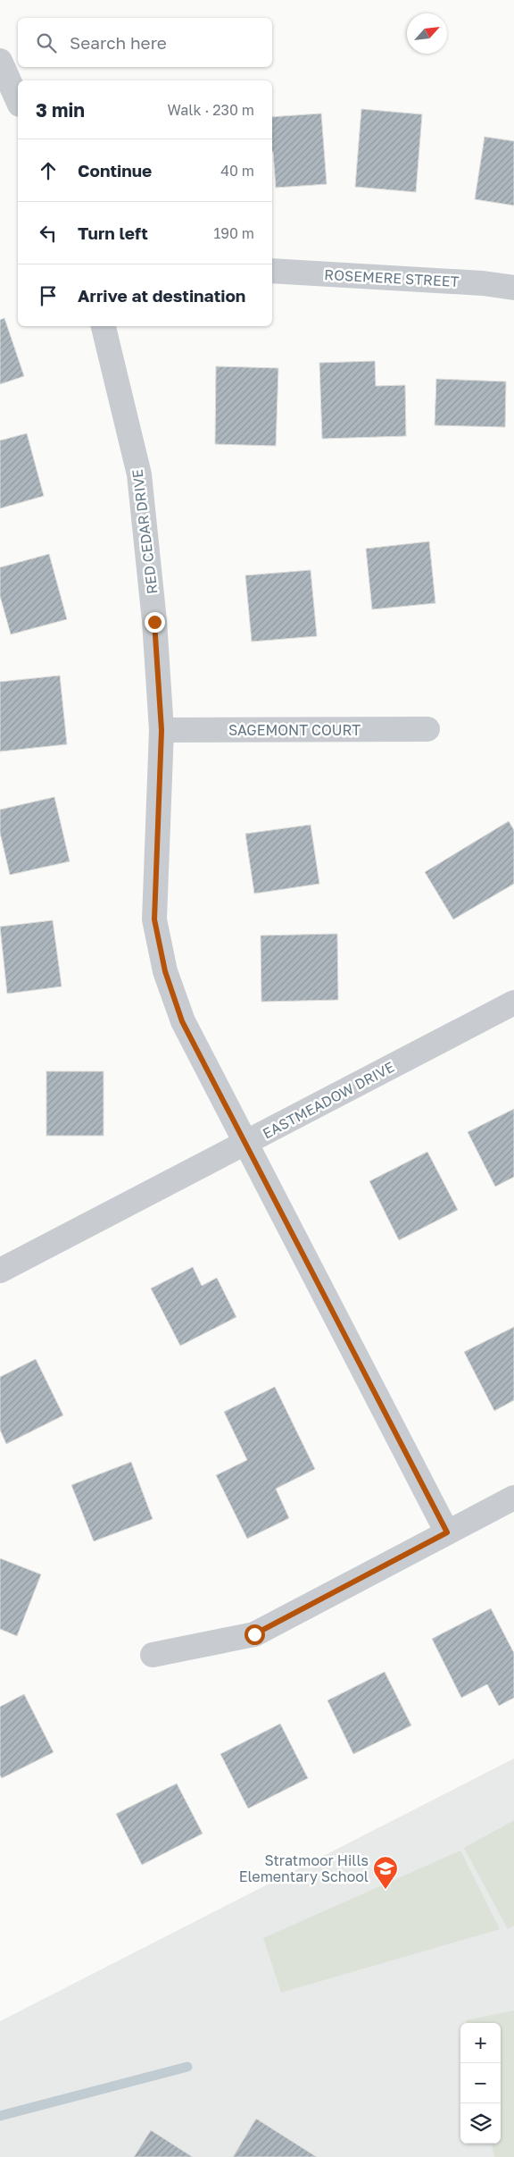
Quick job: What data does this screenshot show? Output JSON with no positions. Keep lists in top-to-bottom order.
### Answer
{
  "streets": {
    "street": [
      "ROSEMERE STREET",
      "RED CEDAR DRIVE",
      "SAGEMONT COURT",
      "EASTMEADOW DRIVE"
    ]
  },
  "crossings": [
    ["RED CEDAR DRIVE", "SAGEMONT COURT"],
    ["RED CEDAR DRIVE", "EASTMEADOW DRIVE"]
  ],
  "places": {
    "school or university": ["Stratmoor Hills Elementary School"]
  },
  "north": "top right",
  "page": {
    "search": "Search here",
    "heading": ["3 min", "Walk · 230 m"],
    "list": [
      ["Continue", "40 m"],
      ["Turn left", "190 m"],
      "Arrive at destination"
    ],
    "map_buttons": ["+", "−"]
  }
}
